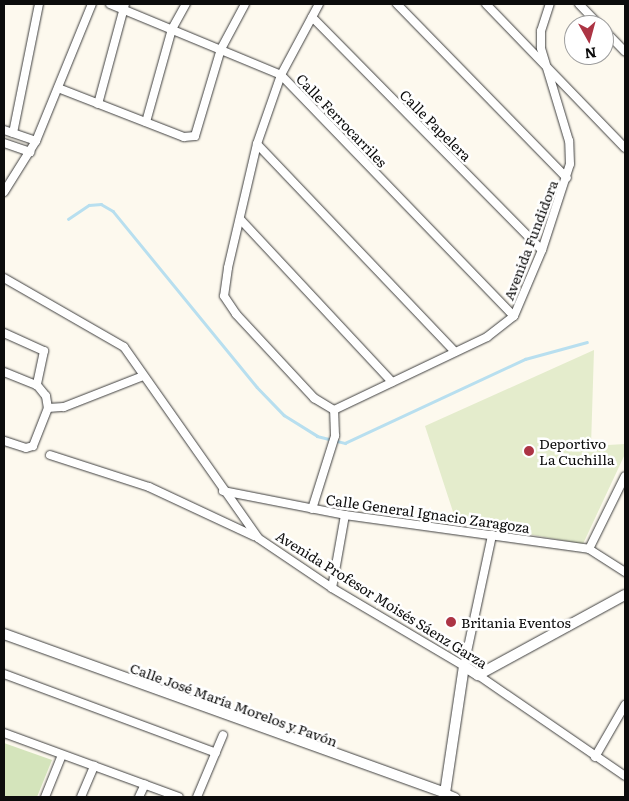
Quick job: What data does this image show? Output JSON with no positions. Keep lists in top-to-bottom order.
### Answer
{
  "streets": {
    "street": [
      "Calle Ferrocarriles",
      "Calle Papelera",
      "Avenida Fundidora",
      "Calle General Ignacio Zaragoza",
      "Avenida Profesor Moisés Sáenz Garza",
      "Calle José María Morelos y Pavón"
    ]
  },
  "crossings": [
    ["Calle Ferrocarriles", "Avenida Fundidora"],
    ["Calle Papelera", "Avenida Fundidora"],
    ["Calle General Ignacio Zaragoza", "Avenida Profesor Moisés Sáenz Garza"]
  ],
  "places": ["Deportivo La Cuchilla", "Britania Eventos"],
  "north": "bottom"
}
